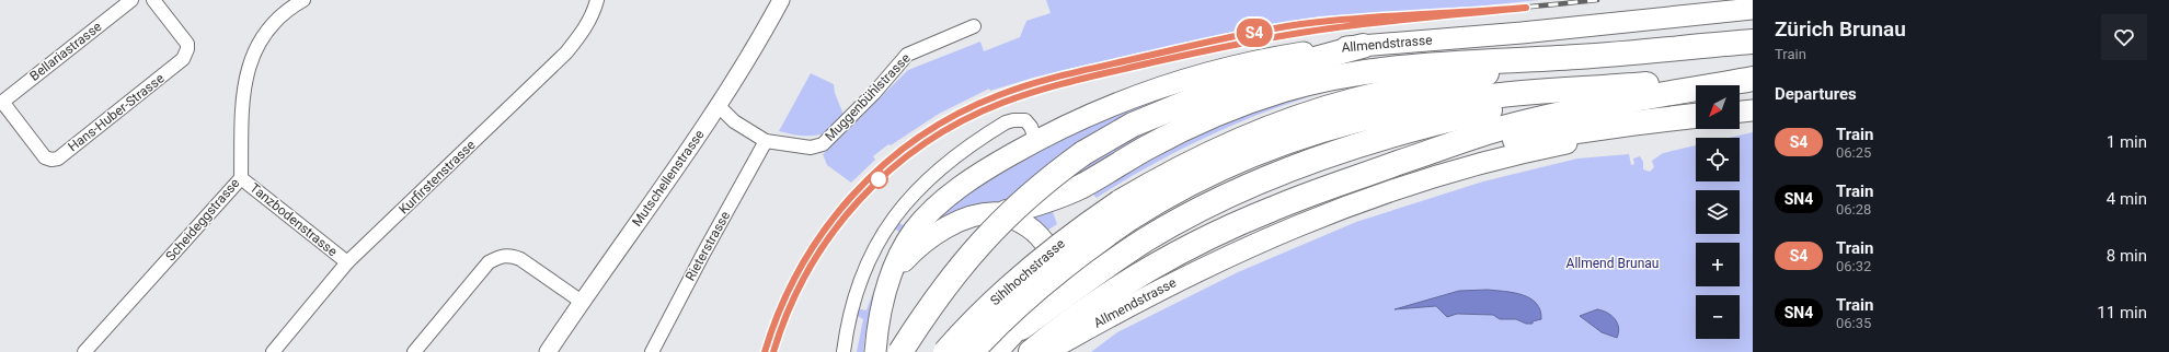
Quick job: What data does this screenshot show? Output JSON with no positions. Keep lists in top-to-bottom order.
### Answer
{
  "streets": {
    "highway": ["Sihlhochstrasse"],
    "main road": ["Allmendstrasse"],
    "street": [
      "Bellariastrasse",
      "Muggenbühlstrasse",
      "Hans-Huber-Strasse",
      "Kurfirstenstrasse",
      "Mutschellenstrasse",
      "Scheideggstrasse",
      "Tanzbodenstrasse",
      "Rieterstrasse"
    ]
  },
  "crossings": [
    ["Bellariastrasse", "Hans-Huber-Strasse"],
    ["Muggenbühlstrasse", "Mutschellenstrasse"],
    ["Muggenbühlstrasse", "Rieterstrasse"],
    ["Kurfirstenstrasse", "Tanzbodenstrasse"],
    ["Scheideggstrasse", "Tanzbodenstrasse"]
  ],
  "parks": ["Allmend Brunau"],
  "north": "bottom left",
  "page": {
    "on_map": "S4",
    "heading": [
      ["Zürich Brunau", "Train"],
      "Departures"
    ],
    "map_buttons": ["+", "−"],
    "list": [
      {
        "mark": "S4",
        "name": "Train",
        "note": "06:25",
        "value": "1 min"
      },
      {
        "mark": "SN4",
        "name": "Train",
        "note": "06:28",
        "value": "4 min"
      },
      {
        "mark": "S4",
        "name": "Train",
        "note": "06:32",
        "value": "8 min"
      },
      {
        "mark": "SN4",
        "name": "Train",
        "note": "06:35",
        "value": "11 min"
      }
    ]
  }
}
